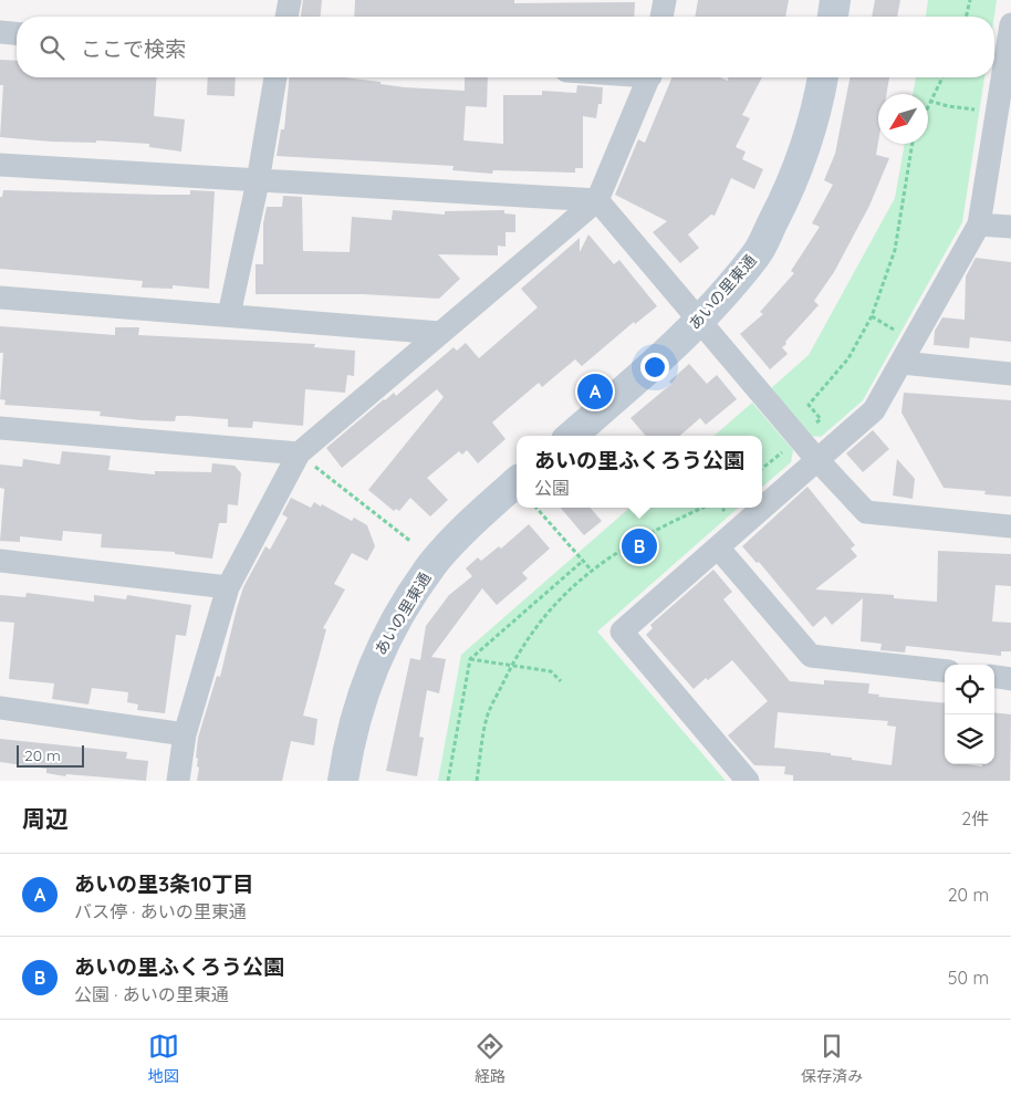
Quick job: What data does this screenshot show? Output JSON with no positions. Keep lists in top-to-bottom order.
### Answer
{
  "streets": {
    "street": ["あいの里東通"]
  },
  "scale_bar": "20 m",
  "north": "bottom left",
  "page": {
    "search": "ここで検索",
    "pins": ["A", "B"],
    "popup": ["あいの里ふくろう公園", "公園"],
    "scale": "20 m",
    "heading": ["周辺", "2件"],
    "list": [
      {
        "mark": "A",
        "name": "あいの里3条10丁目",
        "note": "バス停 · あいの里東通",
        "value": "20 m"
      },
      {
        "mark": "B",
        "name": "あいの里ふくろう公園",
        "note": "公園 · あいの里東通",
        "value": "50 m"
      }
    ],
    "nav": ["地図", "経路", "保存済み"]
  }
}
